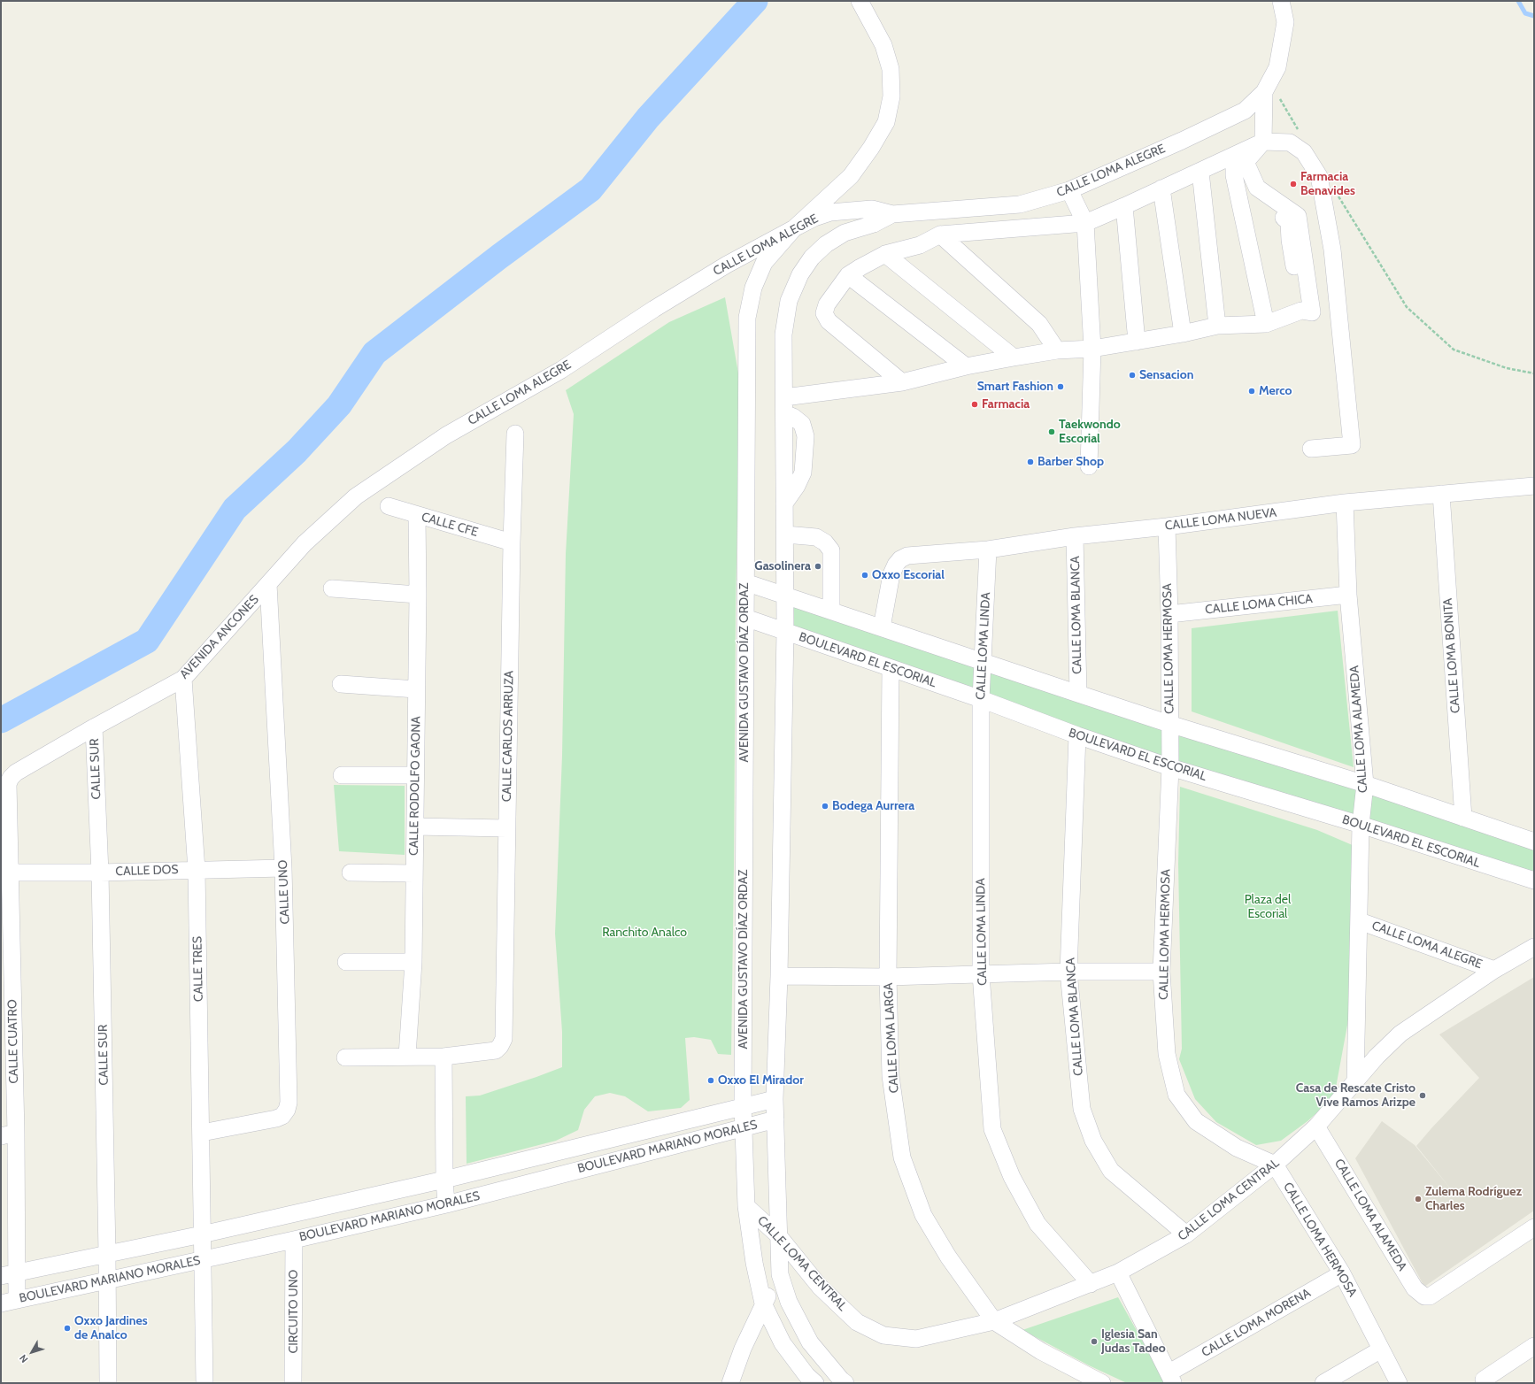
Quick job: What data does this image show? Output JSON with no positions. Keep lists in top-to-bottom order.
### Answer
{
  "streets": {
    "street": [
      "CALLE LOMA ALEGRE",
      "CALLE LOMA NUEVA",
      "CALLE CFE",
      "CALLE LOMA CHICA",
      "CALLE LOMA BLANCA",
      "AVENIDA ANCONES",
      "CALLE LOMA LINDA",
      "CALLE LOMA HERMOSA",
      "CALLE LOMA BONITA",
      "BOULEVARD EL ESCORIAL",
      "AVENIDA GUSTAVO DÍAZ ORDAZ",
      "CALLE LOMA ALAMEDA",
      "CALLE CARLOS ARRUZA",
      "CALLE SUR",
      "CALLE RODOLFO GAONA",
      "CALLE DOS",
      "CALLE UNO",
      "CALLE TRES",
      "CALLE LOMA LARGA",
      "CALLE CUATRO",
      "BOULEVARD MARIANO MORALES",
      "CALLE LOMA CENTRAL",
      "CIRCUITO UNO",
      "CALLE LOMA MORENA"
    ]
  },
  "crossings": [
    ["CALLE LOMA ALEGRE", "AVENIDA ANCONES"],
    ["CALLE LOMA ALEGRE", "AVENIDA GUSTAVO DÍAZ ORDAZ"],
    ["CALLE LOMA ALEGRE", "CALLE LOMA ALAMEDA"],
    ["CALLE LOMA ALEGRE", "CALLE LOMA CENTRAL"],
    ["CALLE LOMA NUEVA", "CALLE LOMA BLANCA"],
    ["CALLE LOMA NUEVA", "CALLE LOMA LINDA"],
    ["CALLE LOMA NUEVA", "CALLE LOMA HERMOSA"],
    ["CALLE LOMA NUEVA", "CALLE LOMA BONITA"],
    ["CALLE LOMA NUEVA", "CALLE LOMA ALAMEDA"],
    ["CALLE CFE", "CALLE CARLOS ARRUZA"],
    ["CALLE CFE", "CALLE RODOLFO GAONA"],
    ["CALLE LOMA CHICA", "CALLE LOMA HERMOSA"],
    ["CALLE LOMA CHICA", "CALLE LOMA ALAMEDA"],
    ["CALLE LOMA BLANCA", "BOULEVARD EL ESCORIAL"],
    ["CALLE LOMA BLANCA", "CALLE LOMA CENTRAL"],
    ["AVENIDA ANCONES", "CALLE SUR"],
    ["AVENIDA ANCONES", "CALLE UNO"],
    ["AVENIDA ANCONES", "CALLE TRES"],
    ["AVENIDA ANCONES", "CALLE CUATRO"],
    ["CALLE LOMA LINDA", "BOULEVARD EL ESCORIAL"],
    ["CALLE LOMA LINDA", "CALLE LOMA CENTRAL"],
    ["CALLE LOMA HERMOSA", "BOULEVARD EL ESCORIAL"],
    ["CALLE LOMA HERMOSA", "CALLE LOMA CENTRAL"],
    ["CALLE LOMA HERMOSA", "CALLE LOMA MORENA"],
    ["BOULEVARD EL ESCORIAL", "AVENIDA GUSTAVO DÍAZ ORDAZ"],
    ["BOULEVARD EL ESCORIAL", "CALLE LOMA ALAMEDA"],
    ["BOULEVARD EL ESCORIAL", "CALLE LOMA LARGA"],
    ["AVENIDA GUSTAVO DÍAZ ORDAZ", "BOULEVARD MARIANO MORALES"],
    ["AVENIDA GUSTAVO DÍAZ ORDAZ", "CALLE LOMA CENTRAL"],
    ["CALLE LOMA ALAMEDA", "CALLE LOMA CENTRAL"],
    ["CALLE SUR", "CALLE DOS"],
    ["CALLE SUR", "BOULEVARD MARIANO MORALES"],
    ["CALLE DOS", "CALLE UNO"],
    ["CALLE DOS", "CALLE TRES"],
    ["CALLE DOS", "CALLE CUATRO"],
    ["CALLE UNO", "CALLE TRES"],
    ["CALLE TRES", "BOULEVARD MARIANO MORALES"],
    ["CALLE LOMA LARGA", "CALLE LOMA CENTRAL"],
    ["CALLE CUATRO", "BOULEVARD MARIANO MORALES"],
    ["BOULEVARD MARIANO MORALES", "CIRCUITO UNO"]
  ],
  "parks": ["Plaza del Escorial", "Ranchito Analco"],
  "places": [
    "Farmacia Benavides",
    "Sensacion",
    "Smart Fashion",
    "Merco",
    "Farmacia",
    "Taekwondo Escorial",
    "Barber Shop",
    "Gasolinera",
    "Oxxo Escorial",
    "Bodega Aurrera",
    "Oxxo El Mirador",
    "Casa de Rescate Cristo Vive Ramos Arizpe",
    "Zulema Rodríguez Charles",
    "Oxxo Jardines de Analco",
    "Iglesia San Judas Tadeo"
  ],
  "north": "bottom left"
}
